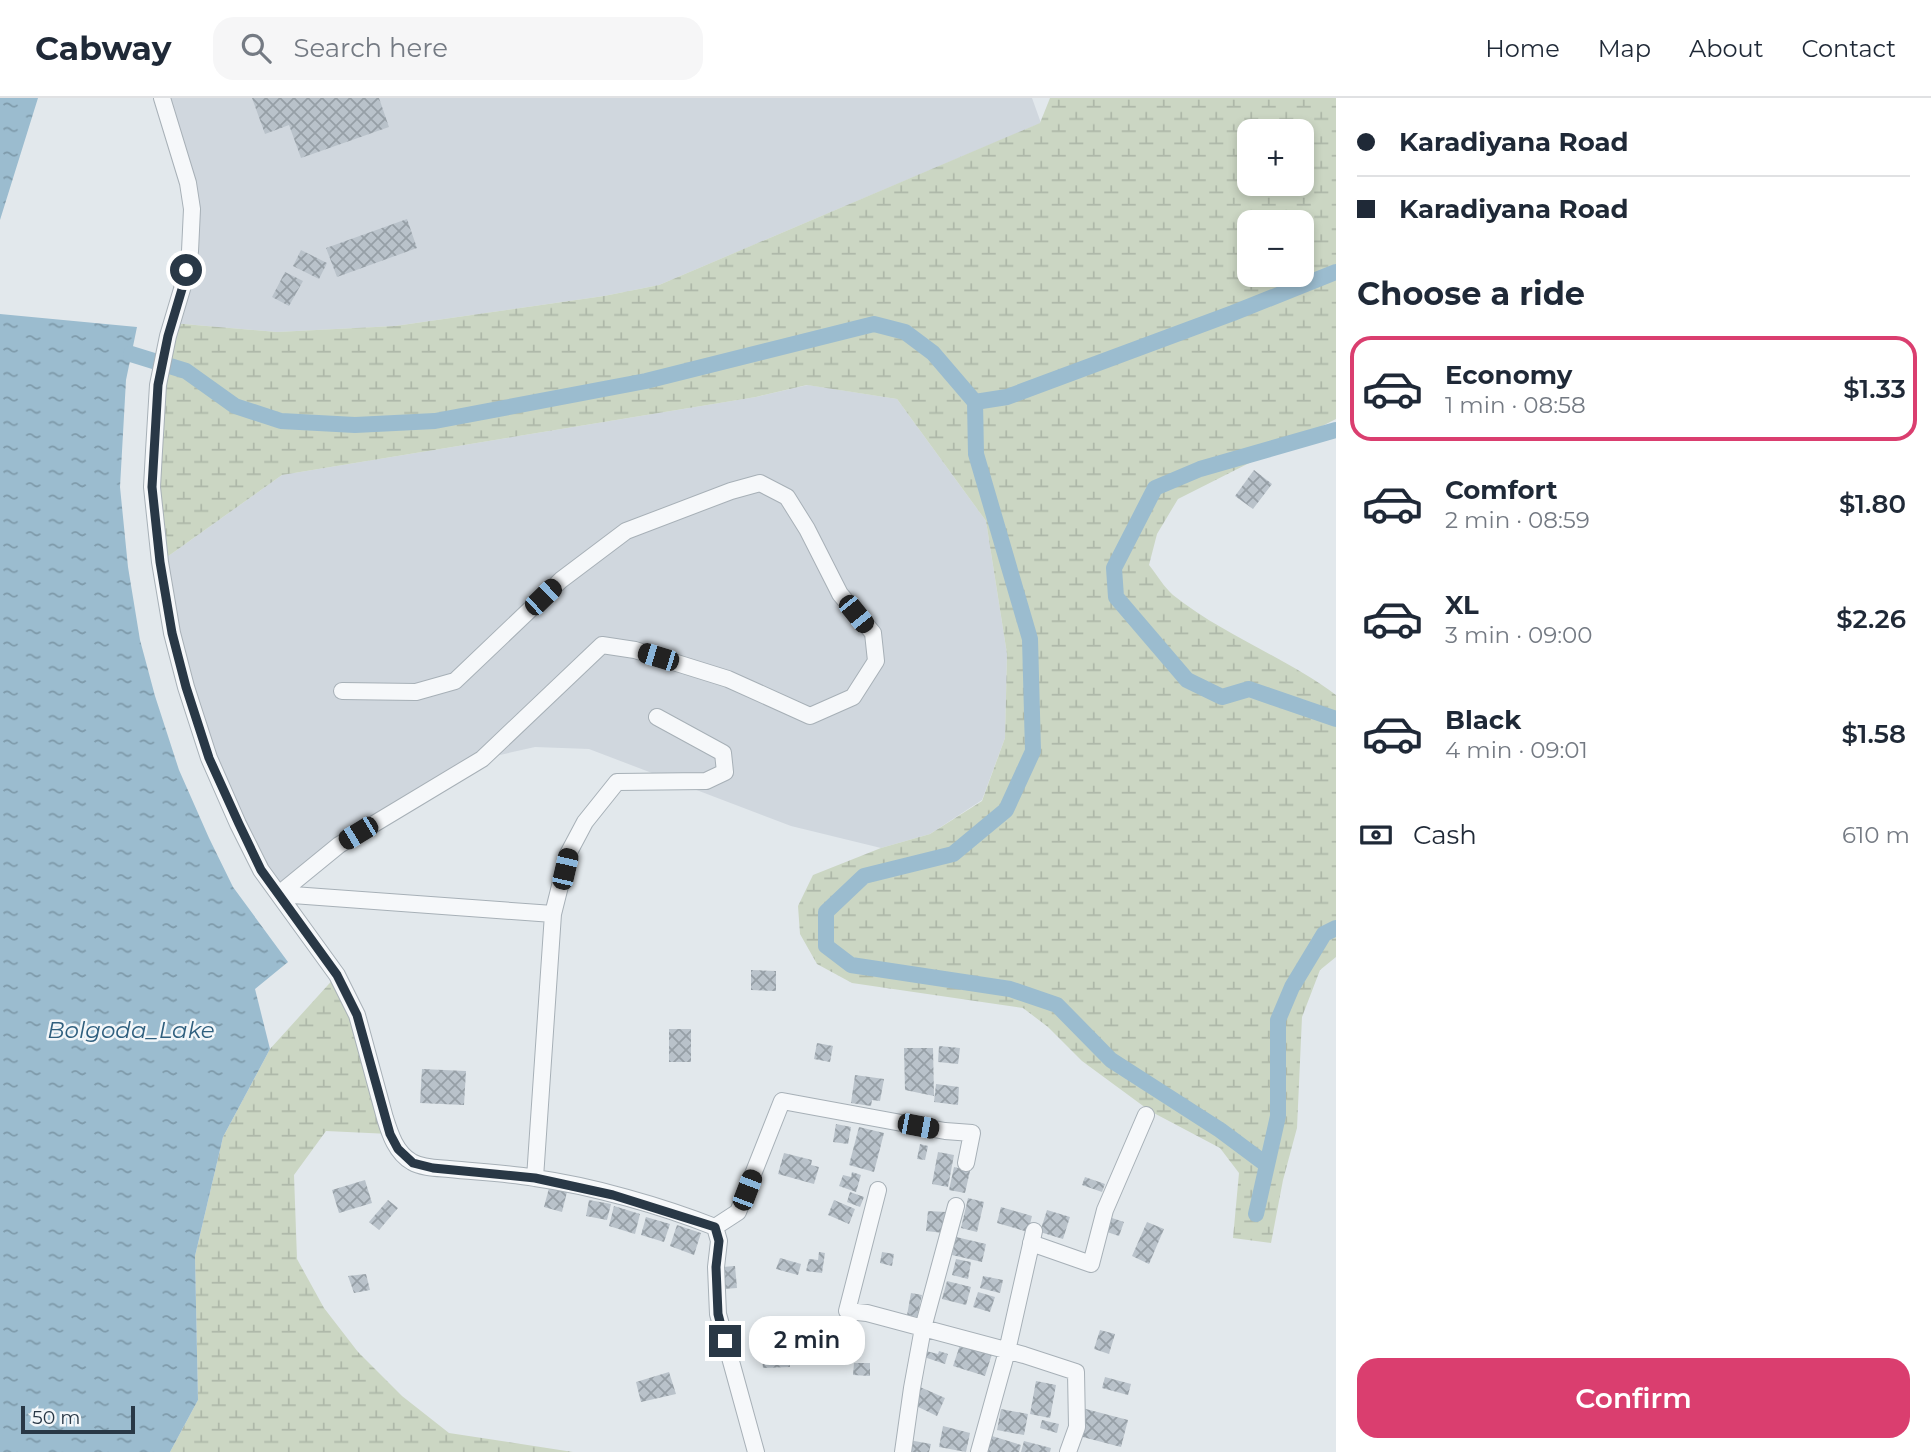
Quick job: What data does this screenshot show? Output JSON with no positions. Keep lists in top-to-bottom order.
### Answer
{
  "water": ["Bolgoda_Lake"],
  "scale_bar": "50 m",
  "page": {
    "header": "Cabway",
    "search": "Search here",
    "nav": [
      "Home",
      "Map",
      "About",
      "Contact"
    ],
    "banner": ["Karadiyana Road", "Karadiyana Road"],
    "map_buttons": ["+", "−"],
    "heading": "Choose a ride",
    "list": [
      {
        "name": "Economy",
        "note": "1 min · 08:58",
        "value": "$1.33"
      },
      {
        "name": "Comfort",
        "note": "2 min · 08:59",
        "value": "$1.80"
      },
      {
        "name": "XL",
        "note": "3 min · 09:00",
        "value": "$2.26"
      },
      {
        "name": "Black",
        "note": "4 min · 09:01",
        "value": "$1.58"
      }
    ],
    "pay": ["Cash", "610 m"],
    "bubble": "2 min",
    "buttons": "Confirm",
    "scale": "50 m"
  }
}
